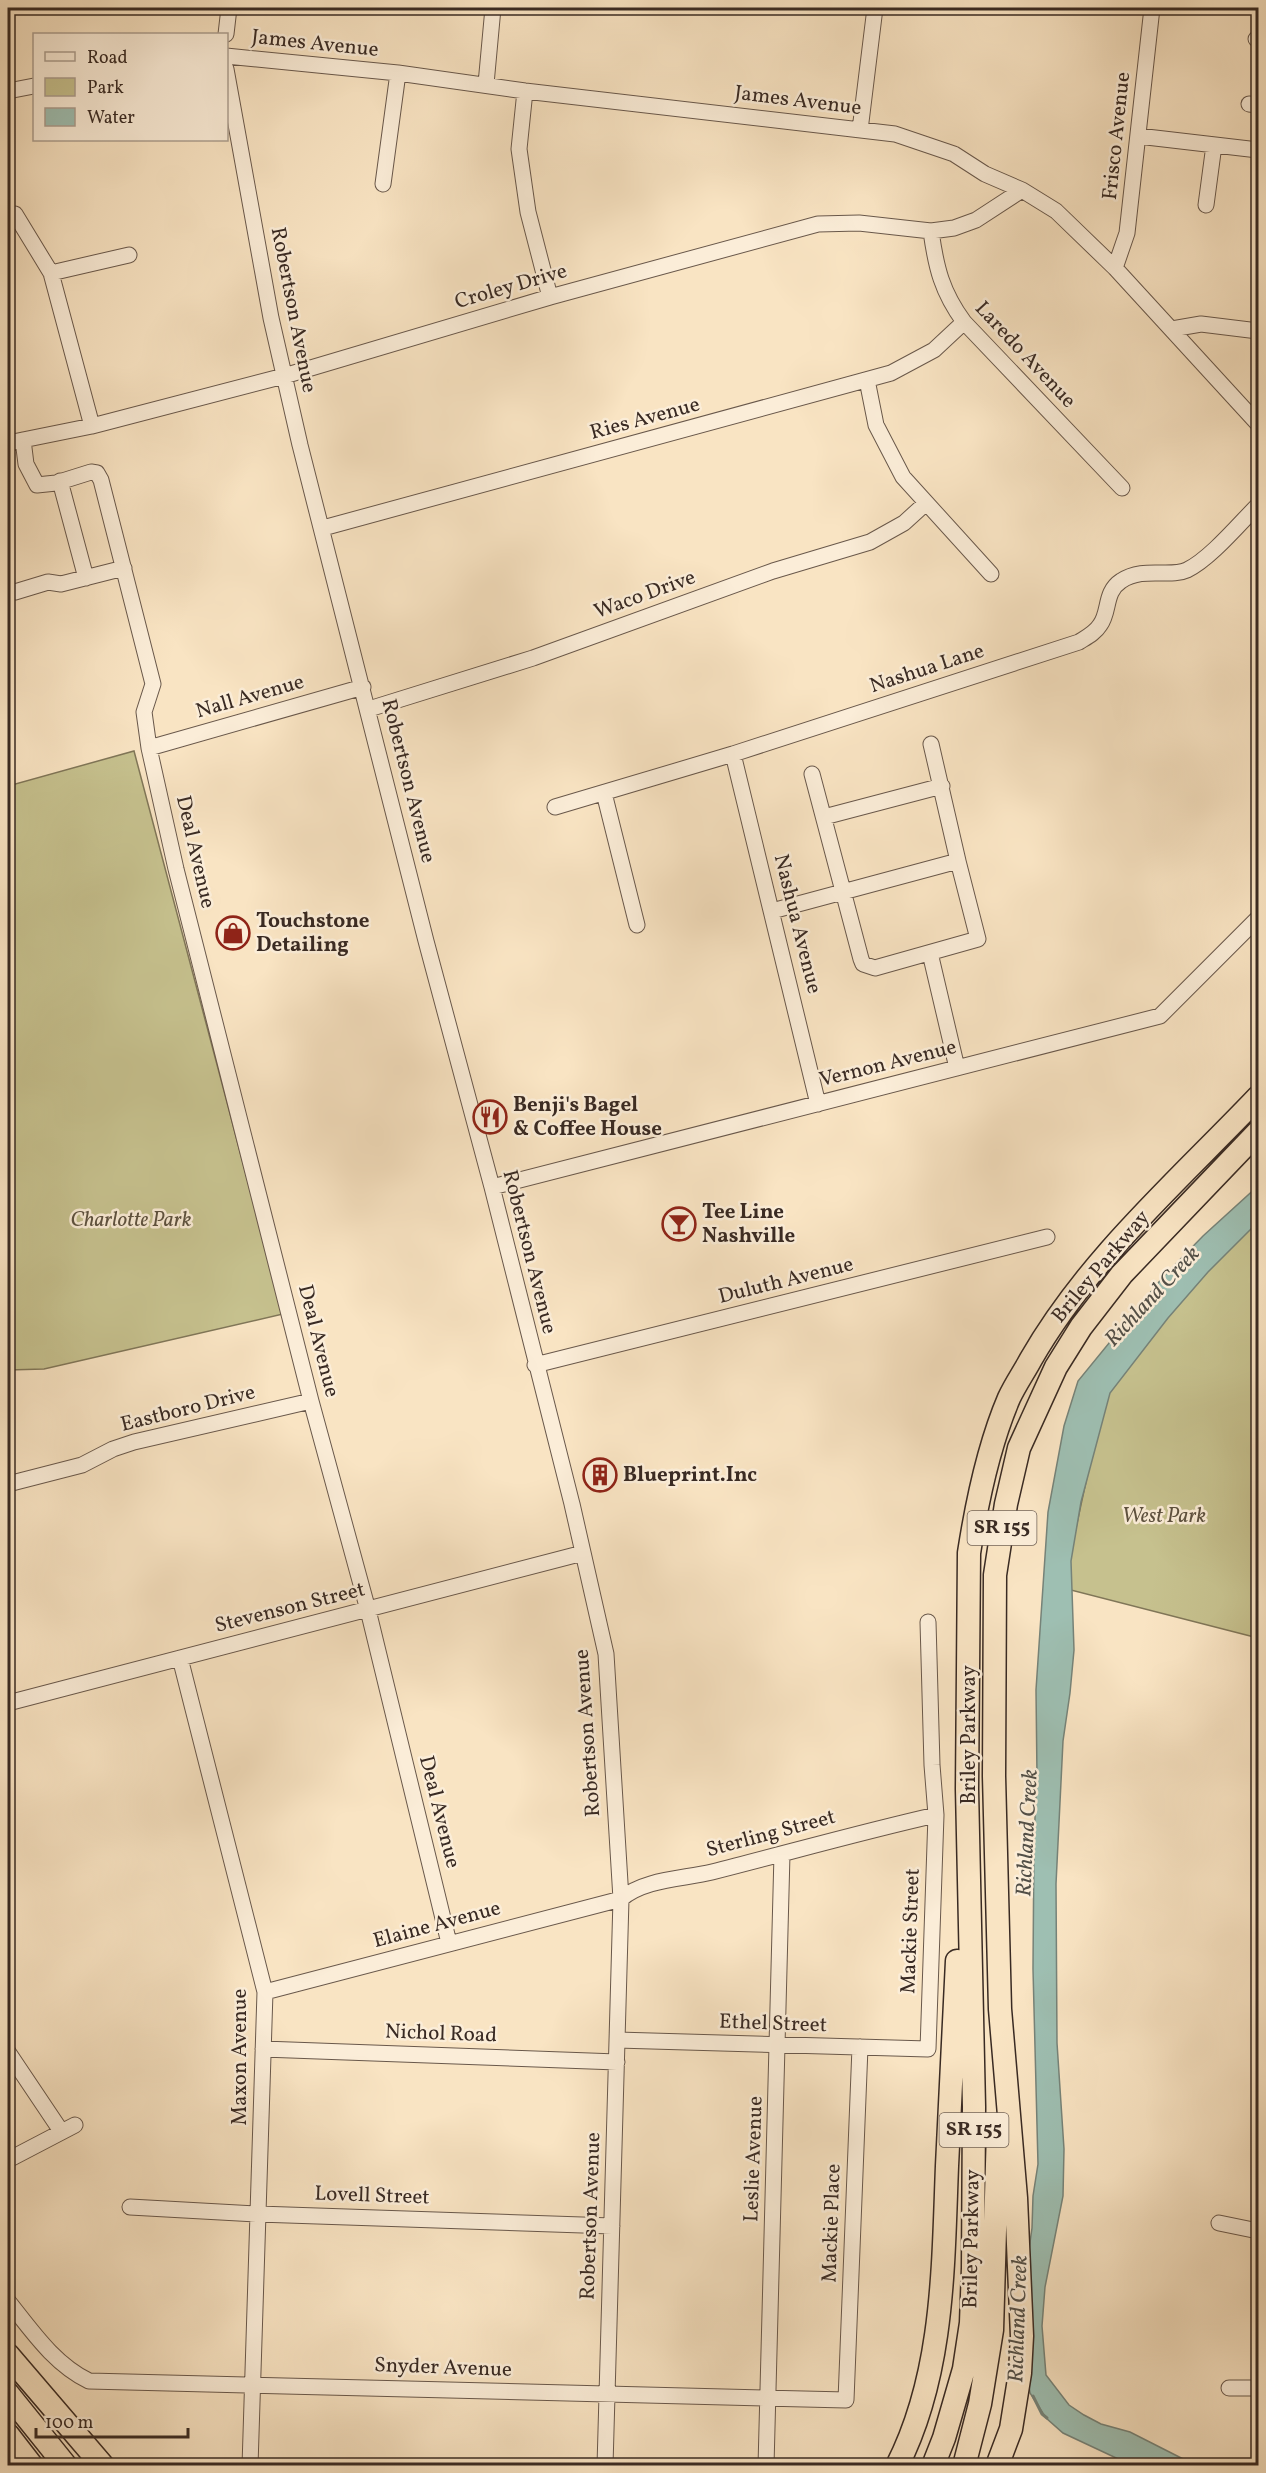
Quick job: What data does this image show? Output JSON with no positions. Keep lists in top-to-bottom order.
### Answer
{
  "streets": {
    "highway": ["Briley Parkway", "SR 155"],
    "street": [
      "James Avenue",
      "Frisco Avenue",
      "Croley Drive",
      "Robertson Avenue",
      "Laredo Avenue",
      "Ries Avenue",
      "Waco Drive",
      "Nashua Lane",
      "Nall Avenue",
      "Deal Avenue",
      "Nashua Avenue",
      "Vernon Avenue",
      "Duluth Avenue",
      "Eastboro Drive",
      "Stevenson Street",
      "Sterling Street",
      "Elaine Avenue",
      "Mackie Street",
      "Ethel Street",
      "Nichol Road",
      "Maxon Avenue",
      "Leslie Avenue",
      "Lovell Street",
      "Mackie Place",
      "Snyder Avenue"
    ]
  },
  "crossings": [
    ["James Avenue", "Frisco Avenue"],
    ["James Avenue", "Croley Drive"],
    ["Croley Drive", "Robertson Avenue"],
    ["Croley Drive", "Laredo Avenue"],
    ["Robertson Avenue", "Ries Avenue"],
    ["Robertson Avenue", "Waco Drive"],
    ["Robertson Avenue", "Nall Avenue"],
    ["Robertson Avenue", "Vernon Avenue"],
    ["Robertson Avenue", "Duluth Avenue"],
    ["Robertson Avenue", "Stevenson Street"],
    ["Robertson Avenue", "Sterling Street"],
    ["Robertson Avenue", "Elaine Avenue"],
    ["Robertson Avenue", "Ethel Street"],
    ["Robertson Avenue", "Nichol Road"],
    ["Robertson Avenue", "Lovell Street"],
    ["Robertson Avenue", "Snyder Avenue"],
    ["Laredo Avenue", "Ries Avenue"],
    ["Nashua Lane", "Nashua Avenue"],
    ["Nall Avenue", "Deal Avenue"],
    ["Deal Avenue", "Eastboro Drive"],
    ["Deal Avenue", "Stevenson Street"],
    ["Deal Avenue", "Elaine Avenue"],
    ["Nashua Avenue", "Vernon Avenue"],
    ["Stevenson Street", "Maxon Avenue"],
    ["Sterling Street", "Elaine Avenue"],
    ["Sterling Street", "Mackie Street"],
    ["Sterling Street", "Leslie Avenue"],
    ["Elaine Avenue", "Maxon Avenue"],
    ["Mackie Street", "Ethel Street"],
    ["Ethel Street", "Leslie Avenue"],
    ["Ethel Street", "Mackie Place"],
    ["Nichol Road", "Maxon Avenue"],
    ["Maxon Avenue", "Lovell Street"],
    ["Maxon Avenue", "Snyder Avenue"],
    ["Leslie Avenue", "Snyder Avenue"],
    ["Mackie Place", "Snyder Avenue"]
  ],
  "water": ["Richland Creek"],
  "parks": ["Charlotte Park", "West Park"],
  "places": {
    "shop": ["Touchstone Detailing"],
    "restaurant": ["Benji's Bagel & Coffee House"],
    "bar": ["Tee Line Nashville"],
    "building": ["Blueprint.Inc"]
  },
  "legend": ["Road", "Park", "Water"],
  "scale_bar": "100 m"
}
